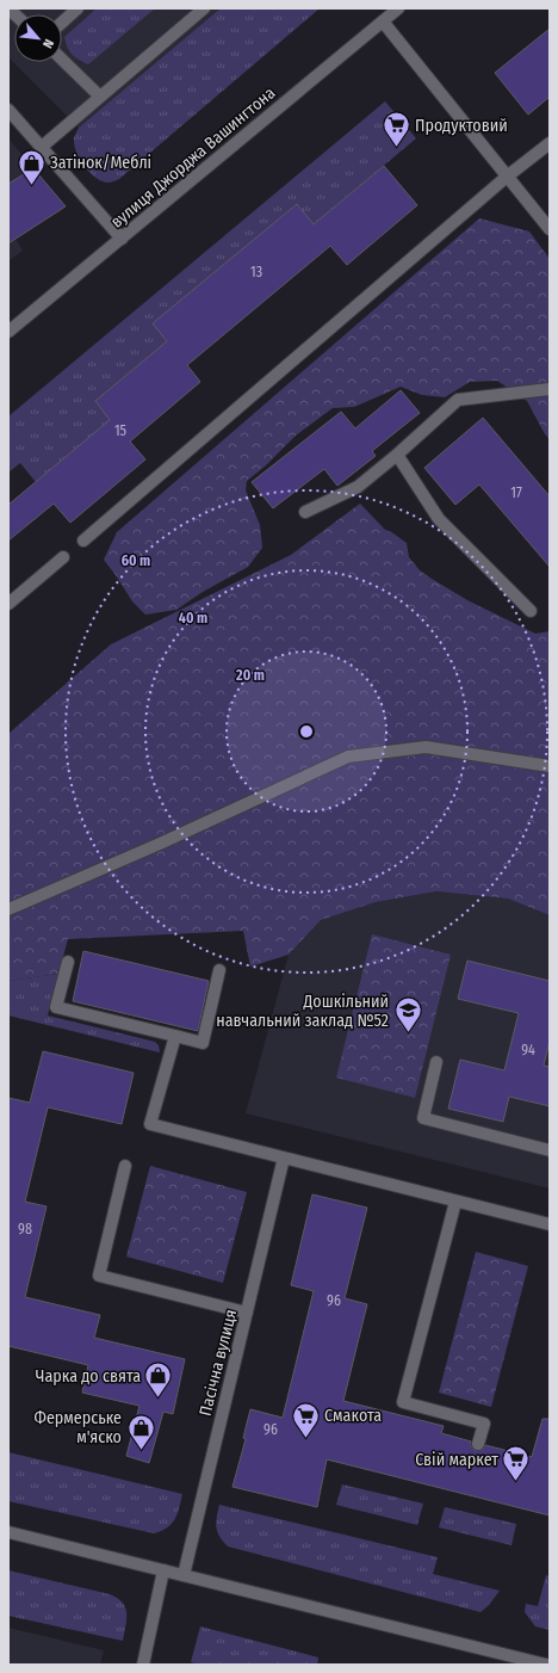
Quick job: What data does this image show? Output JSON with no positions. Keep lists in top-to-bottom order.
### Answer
{
  "streets": {
    "main road": ["вулиця Джорджа Вашингтона", "Пасічна вулиця"]
  },
  "places": {
    "supermarket": ["Продуктовий", "Смакота", "Свій маркет"],
    "shop": ["Затінок/Меблі", "Чарка до свята", "Фермерське м'яско"],
    "school or university": ["Дошкільний навчальний заклад №52"]
  },
  "house_numbers": [
    "13",
    "15",
    "17",
    "94",
    "98",
    "96",
    "96"
  ],
  "north": "bottom right",
  "rings": ["60 m", "40 m", "20 m"]
}
